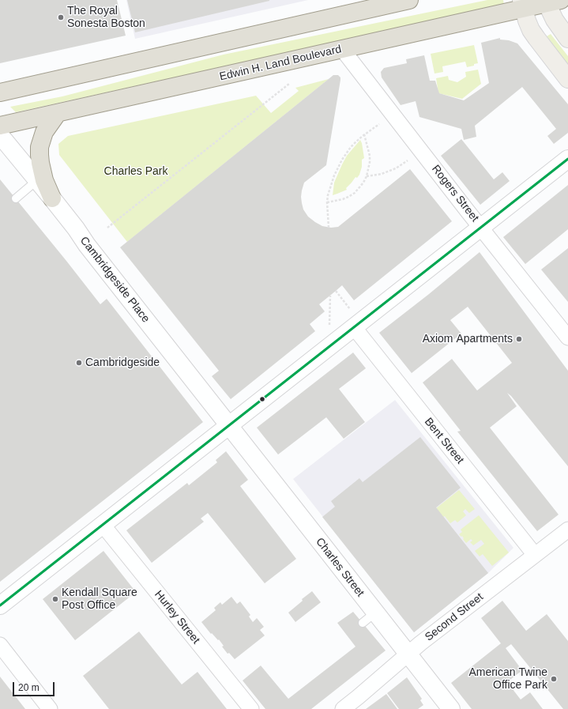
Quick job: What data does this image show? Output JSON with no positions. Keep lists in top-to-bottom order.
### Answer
{
  "streets": {
    "main road": ["Edwin H. Land Boulevard"],
    "street": [
      "Rogers Street",
      "Cambridgeside Place",
      "Bent Street",
      "Charles Street",
      "Hurley Street",
      "Second Street"
    ]
  },
  "crossings": [
    ["Edwin H. Land Boulevard", "Rogers Street"],
    ["Cambridgeside Place", "Charles Street"],
    ["Bent Street", "Second Street"],
    ["Charles Street", "Second Street"]
  ],
  "parks": ["Charles Park"],
  "places": [
    "The Royal Sonesta Boston",
    "Axiom Apartments",
    "Cambridgeside",
    "Kendall Square Post Office",
    "American Twine Office Park"
  ],
  "scale_bar": "20 m"
}
